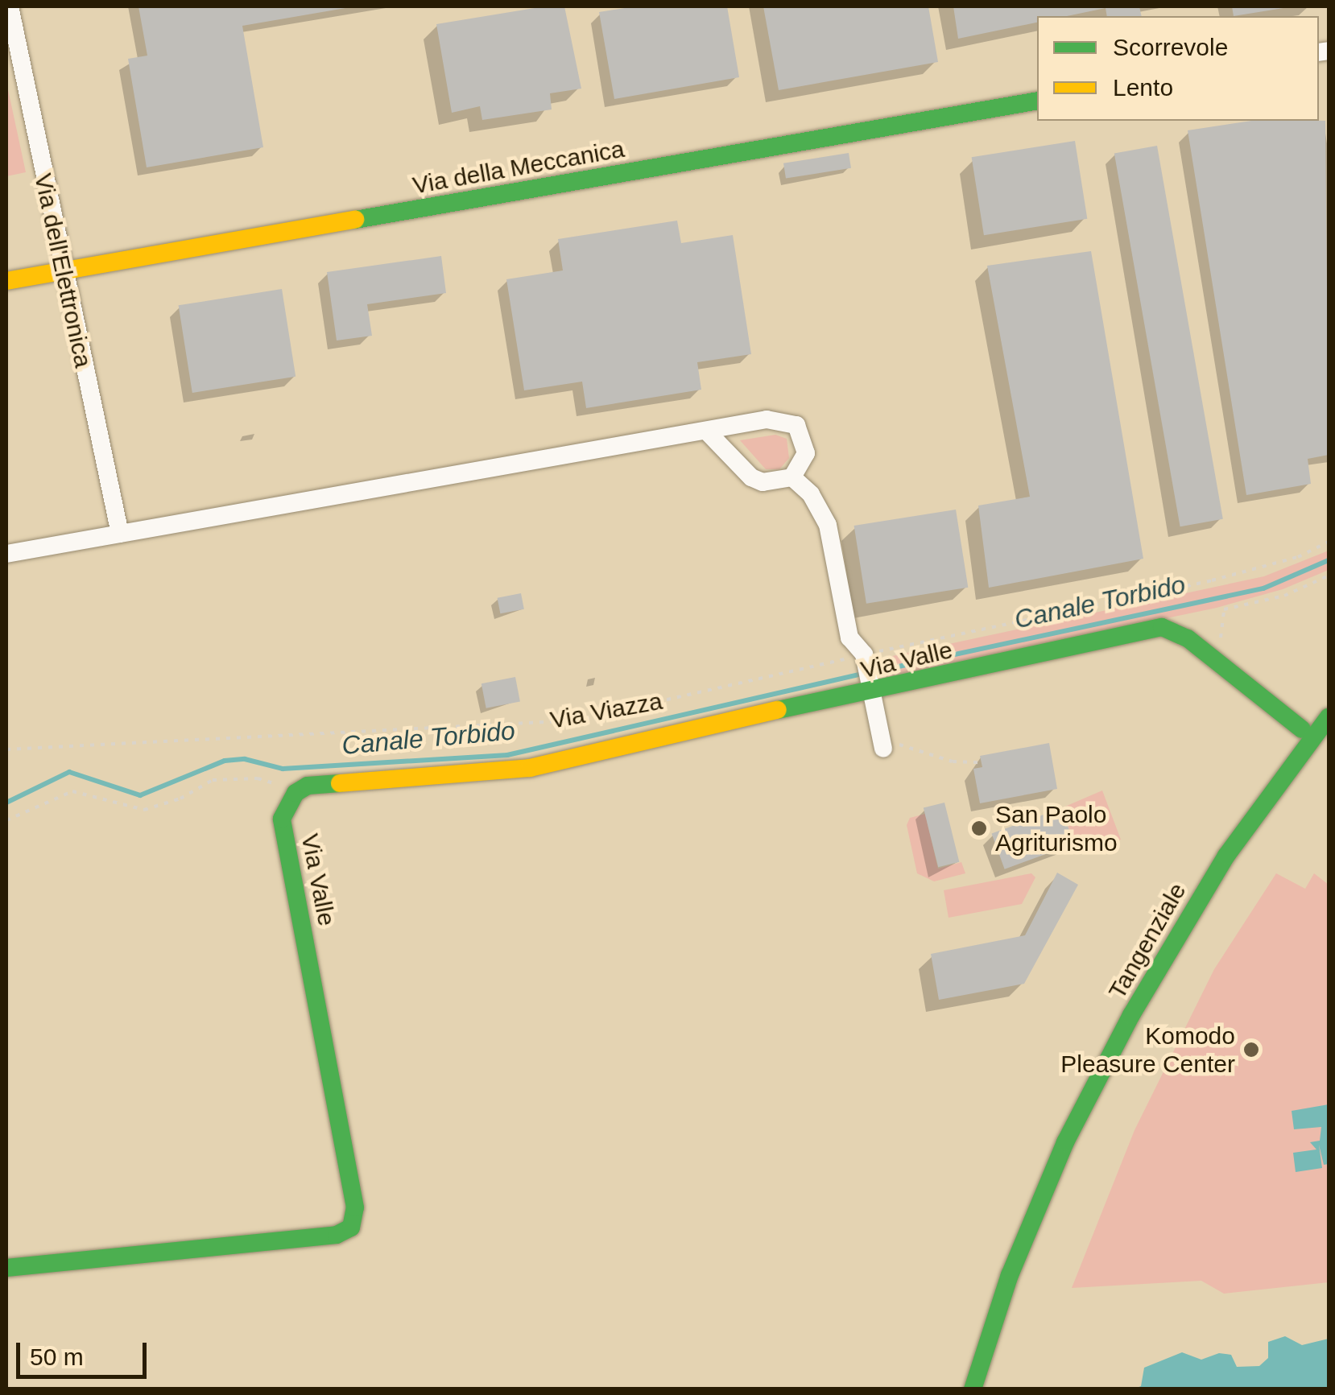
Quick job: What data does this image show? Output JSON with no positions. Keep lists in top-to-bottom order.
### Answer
{
  "streets": {
    "street": [
      "Via della Meccanica",
      "Via dell'Elettronica",
      "Via Valle",
      "Tangenziale"
    ],
    "path": ["Via Viazza"]
  },
  "crossings": [
    ["Via della Meccanica", "Via dell'Elettronica"]
  ],
  "water": ["Canale Torbido"],
  "places": ["San Paolo Agriturismo", "Komodo Pleasure Center"],
  "legend": ["Scorrevole", "Lento"],
  "scale_bar": "50 m"
}
